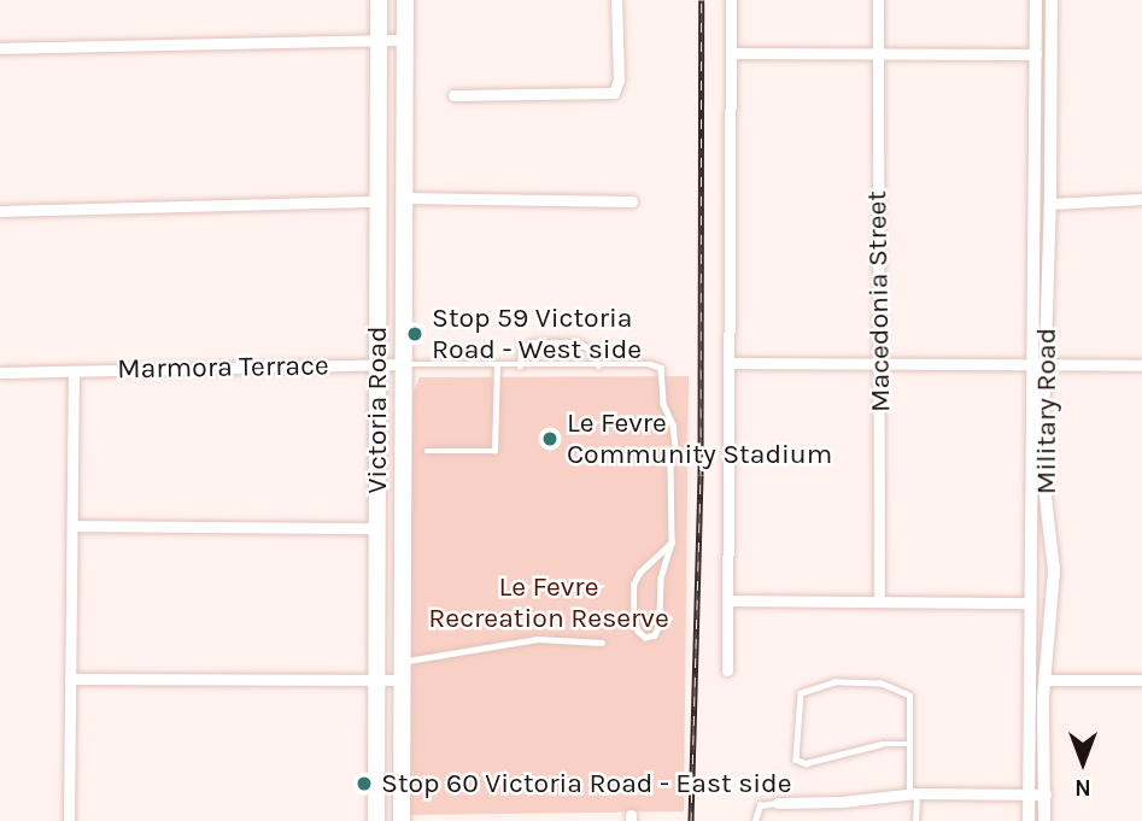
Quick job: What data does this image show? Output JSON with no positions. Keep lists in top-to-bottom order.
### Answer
{
  "streets": {
    "highway": ["Victoria Road"],
    "street": ["Macedonia Street", "Marmora Terrace", "Military Road"]
  },
  "crossings": [
    ["Marmora Terrace", "Victoria Road"]
  ],
  "parks": ["Le Fevre Recreation Reserve"],
  "places": ["Stop 59 Victoria Road - West side", "Le Fevre Community Stadium", "Stop 60 Victoria Road - East side"],
  "north": "bottom"
}
